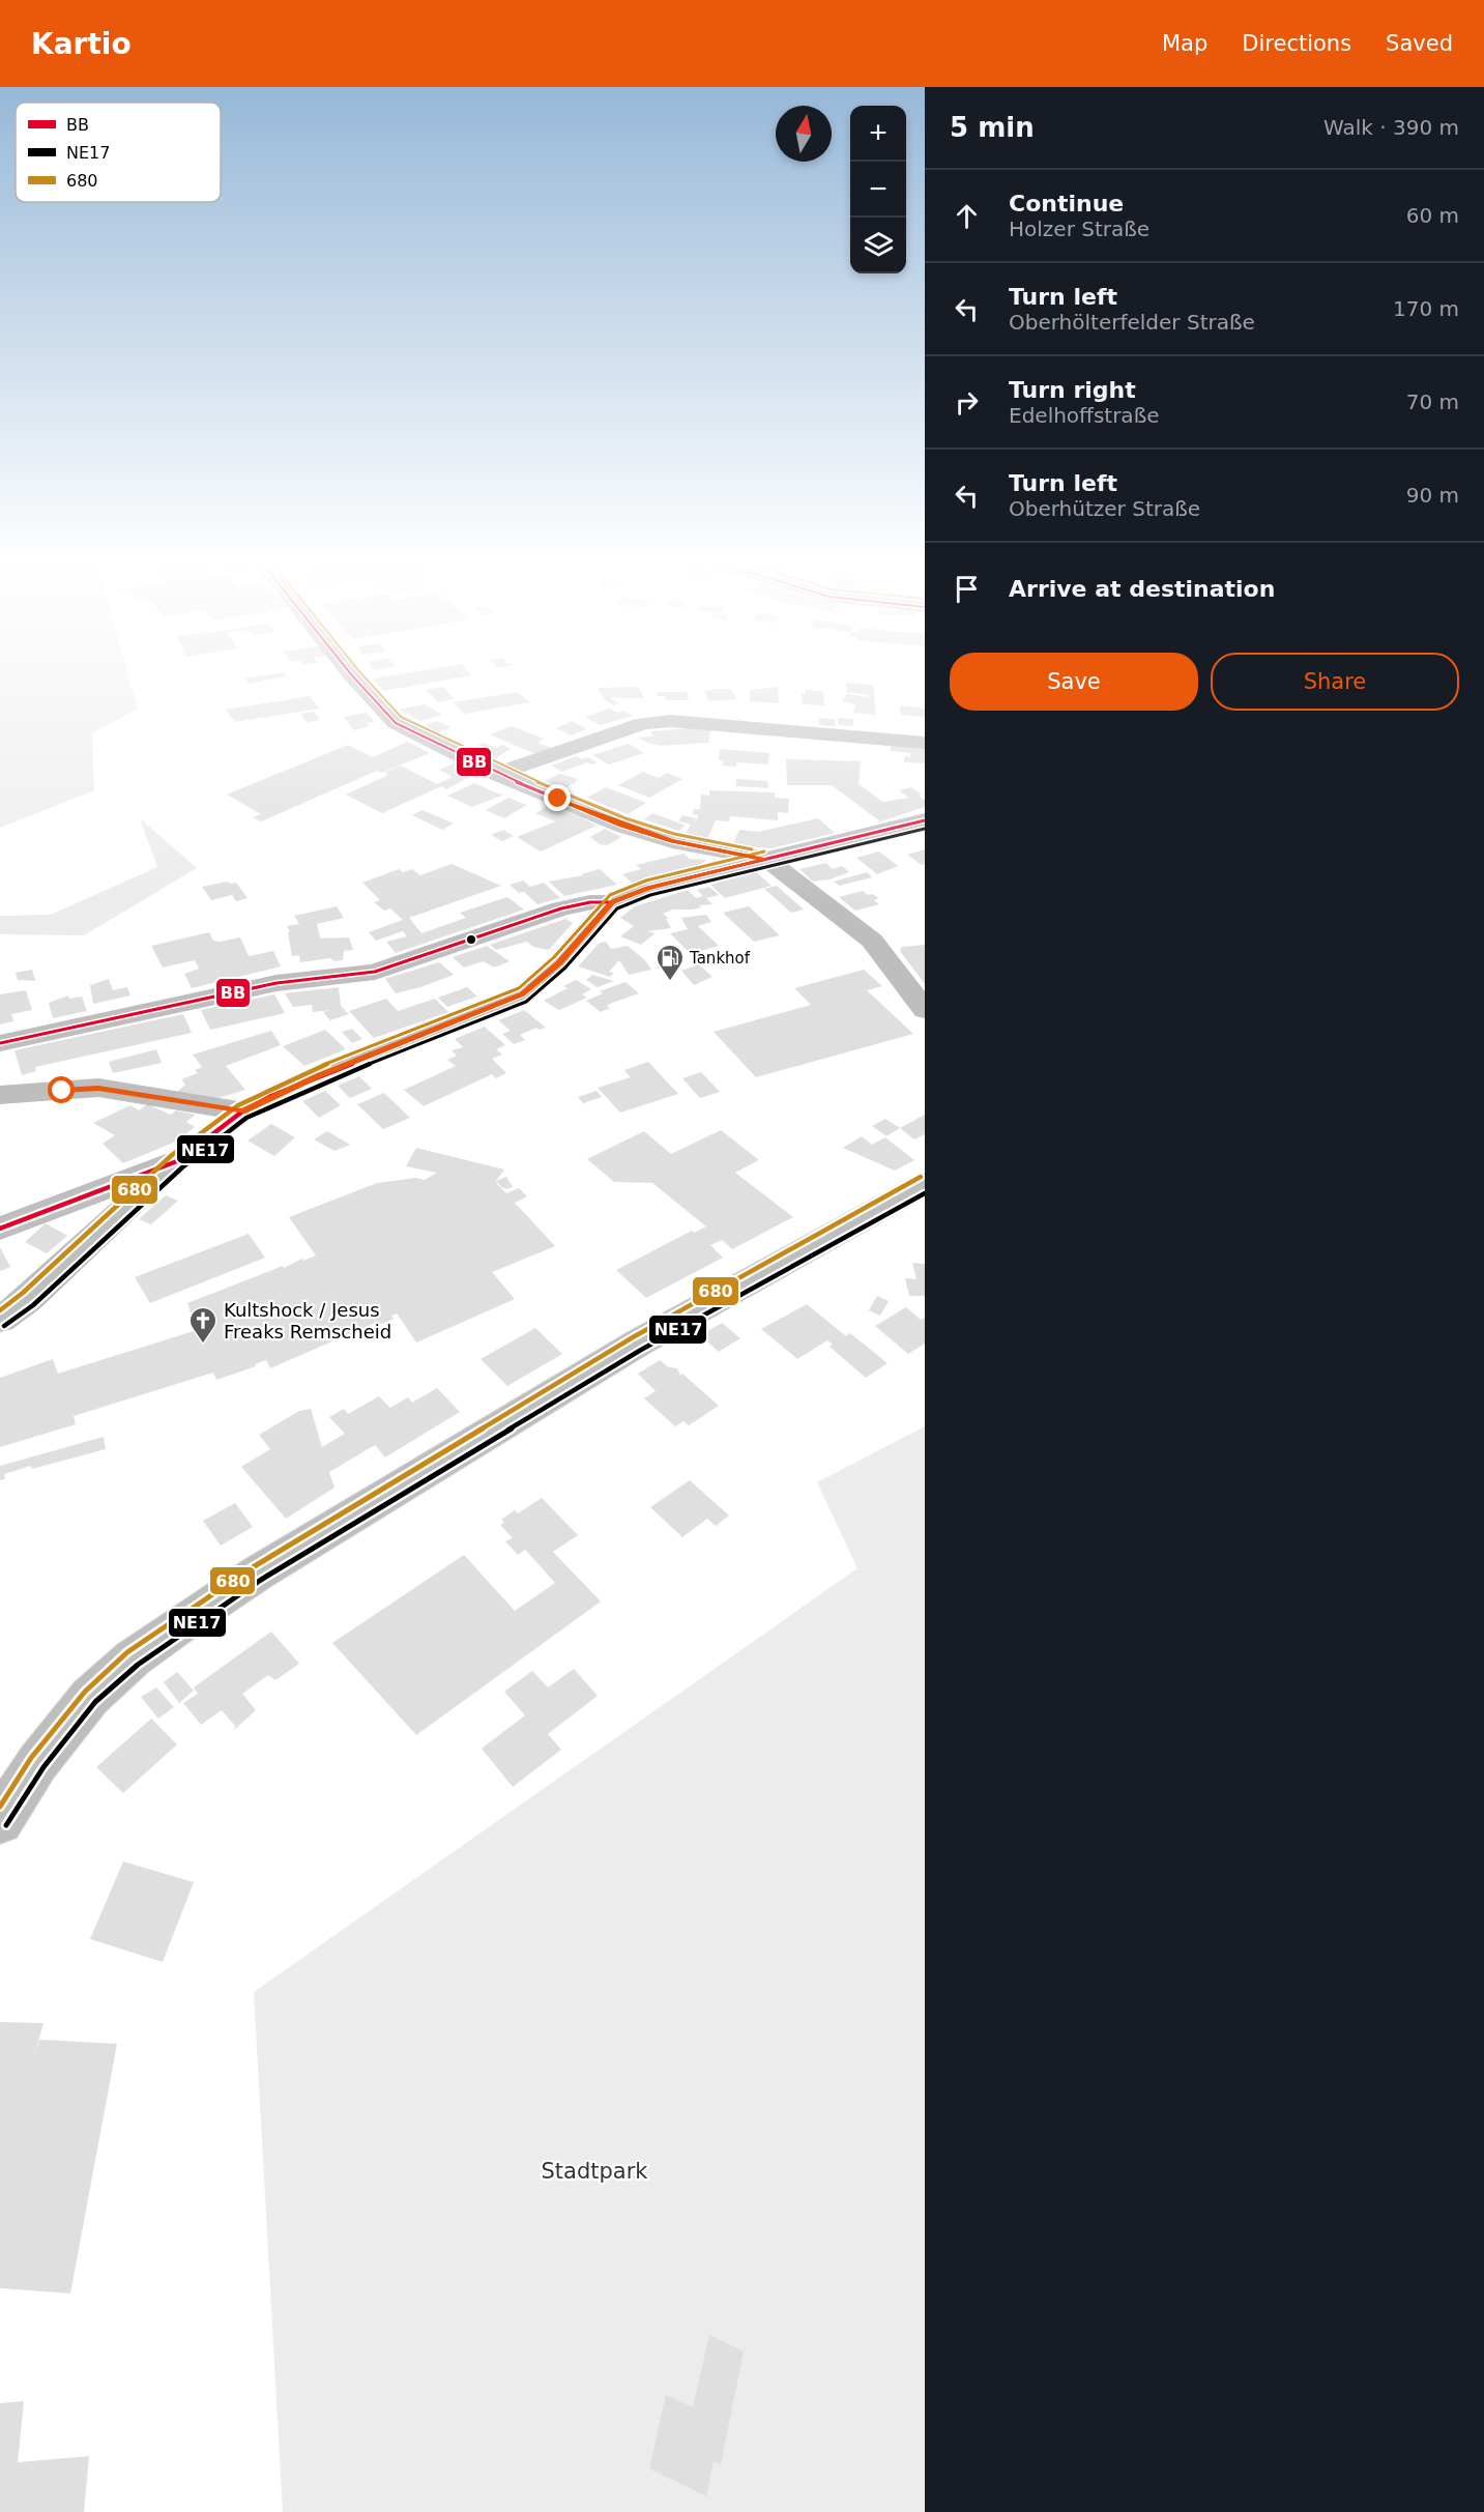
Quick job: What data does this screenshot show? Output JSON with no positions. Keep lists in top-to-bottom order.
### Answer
{
  "parks": ["Stadtpark"],
  "places": {
    "fuel station": ["Tankhof"],
    "church": ["Kultshock / Jesus Freaks Remscheid"]
  },
  "lines": ["transit line BB", "transit line 680", "transit line NE17"],
  "legend": ["BB", "NE17", "680"],
  "north": "top",
  "page": {
    "header": "Kartio",
    "nav": ["Map", "Directions", "Saved"],
    "heading": ["5 min", "Walk · 390 m"],
    "map_buttons": ["+", "−"],
    "list": [
      ["Continue", "Holzer Straße", "60 m"],
      ["Turn left", "Oberhölterfelder Straße", "170 m"],
      ["Turn right", "Edelhoffstraße", "70 m"],
      ["Turn left", "Oberhützer Straße", "90 m"],
      "Arrive at destination"
    ],
    "buttons": ["Save", "Share"]
  }
}
